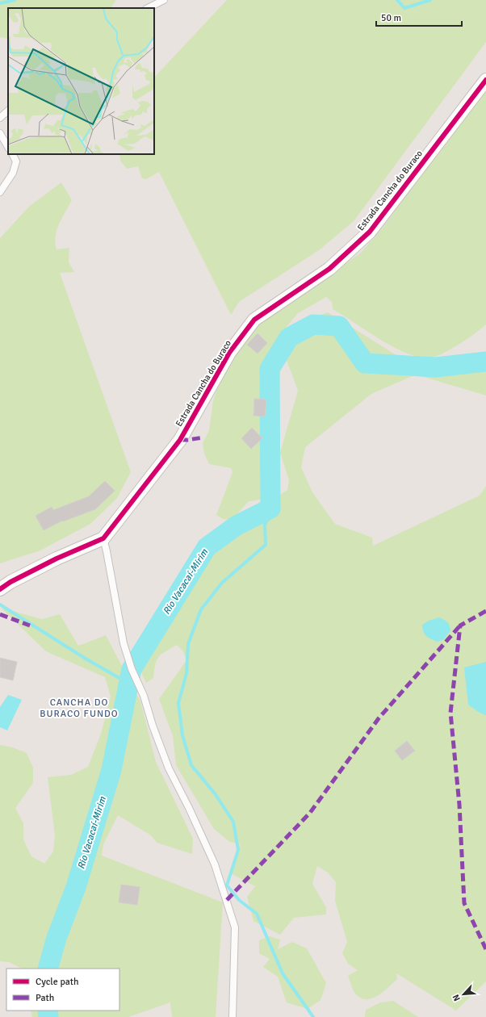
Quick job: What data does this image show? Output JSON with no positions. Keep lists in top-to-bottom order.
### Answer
{
  "streets": {
    "street": ["Estrada Cancha do Buraco"]
  },
  "districts": ["CANCHA DO BURACO FUNDO"],
  "water": ["Rio Vacacaí-Mirim"],
  "legend": ["Cycle path", "Path"],
  "scale_bar": "50 m",
  "north": "bottom left"
}
